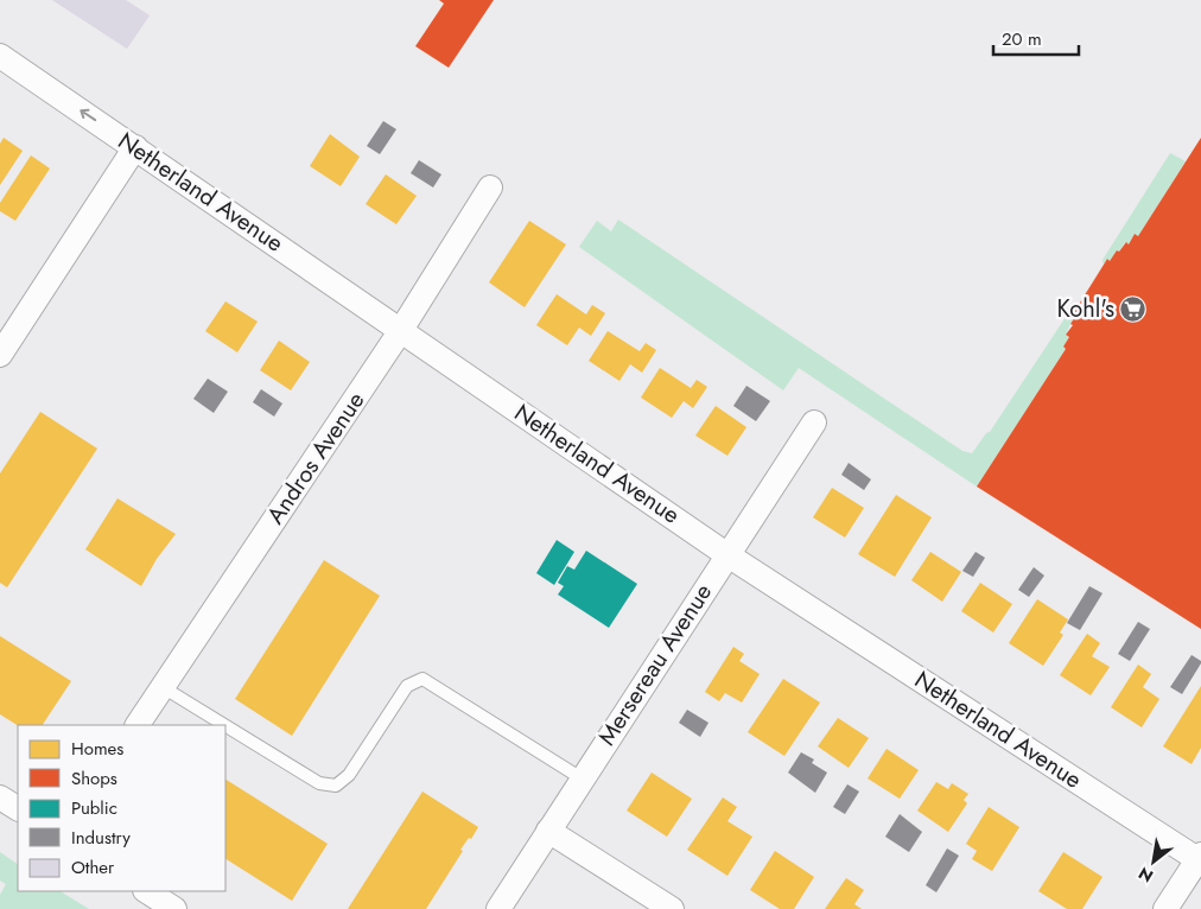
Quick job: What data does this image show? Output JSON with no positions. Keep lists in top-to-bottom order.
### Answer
{
  "streets": {
    "street": ["Netherland Avenue", "Andros Avenue", "Mersereau Avenue"]
  },
  "crossings": [
    ["Netherland Avenue", "Andros Avenue"],
    ["Netherland Avenue", "Mersereau Avenue"]
  ],
  "places": {
    "supermarket": ["Kohl's"]
  },
  "legend": [
    "Homes",
    "Shops",
    "Public",
    "Industry",
    "Other"
  ],
  "scale_bar": "20 m",
  "north": "bottom left"
}
